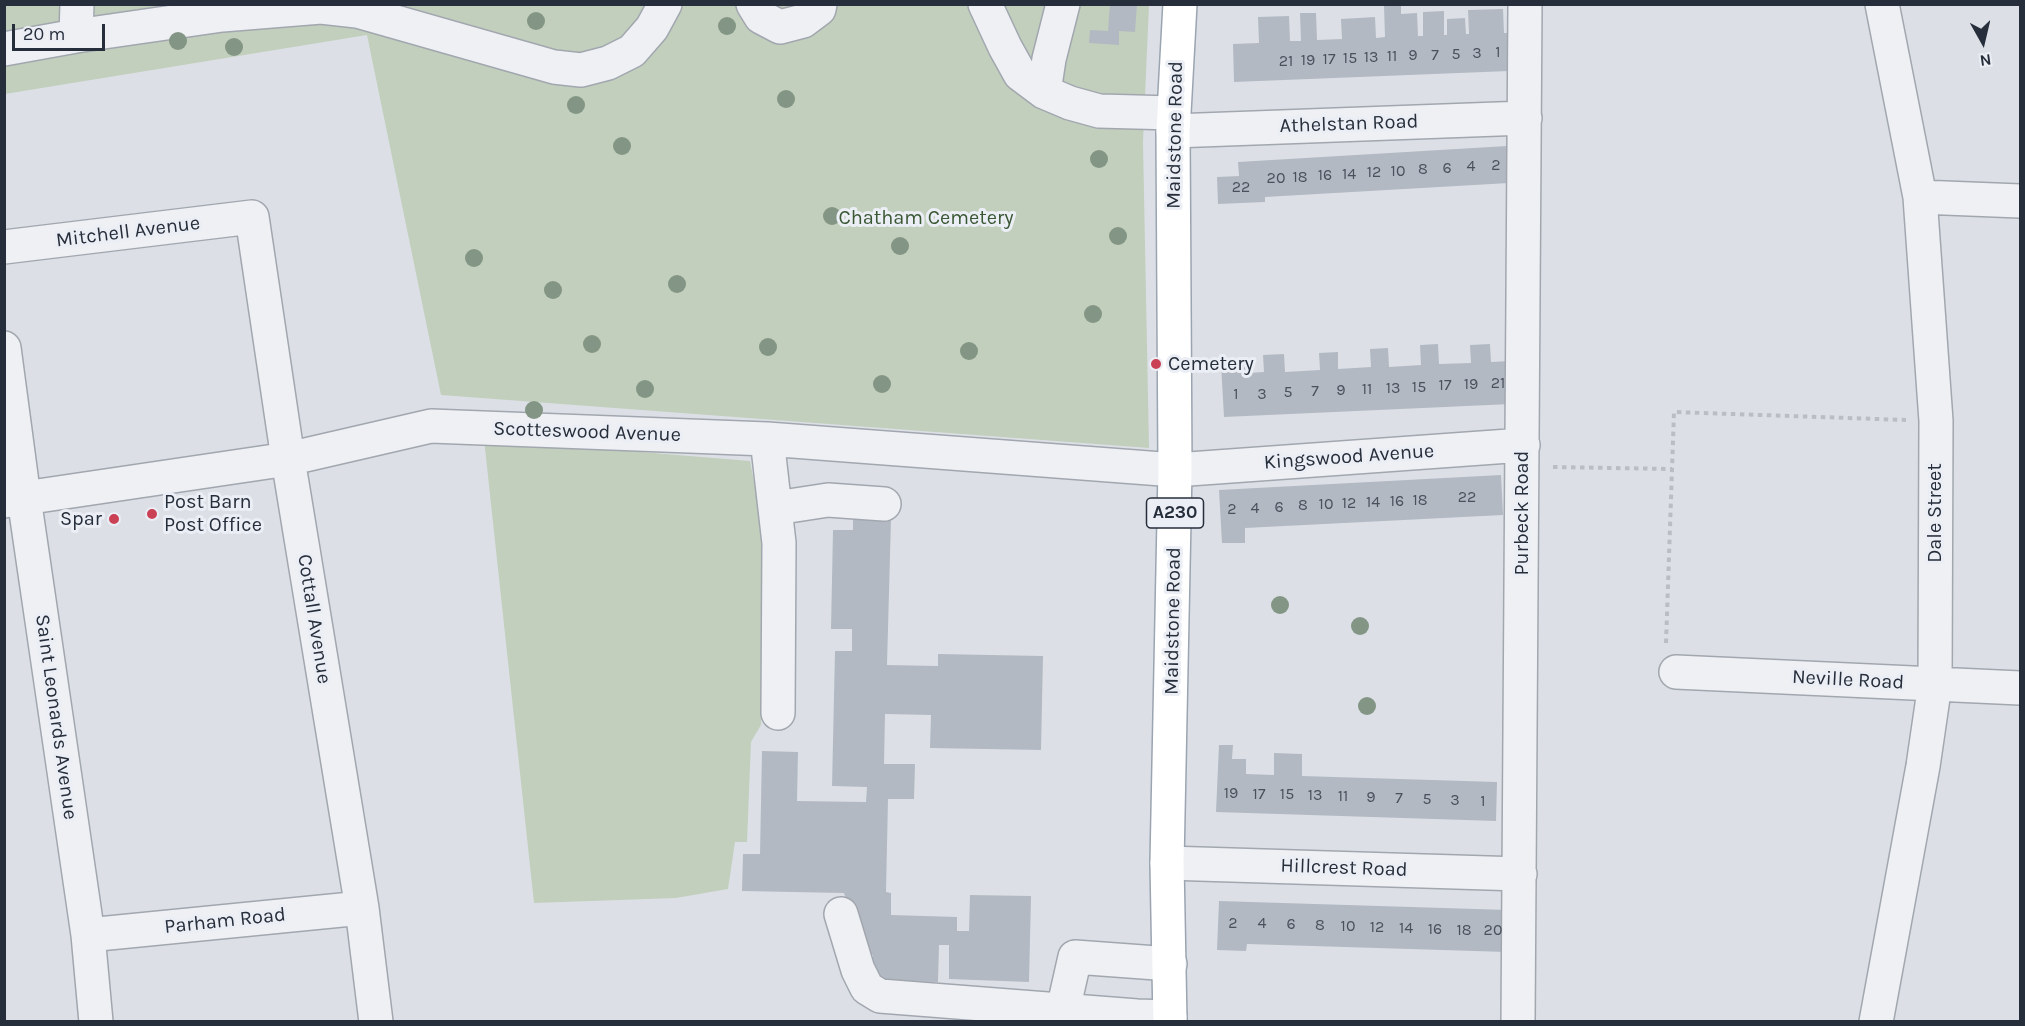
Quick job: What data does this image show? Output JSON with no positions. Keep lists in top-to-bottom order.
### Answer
{
  "streets": {
    "main road": ["Maidstone Road", "A230"],
    "street": [
      "Athelstan Road",
      "Mitchell Avenue",
      "Scotteswood Avenue",
      "Kingswood Avenue",
      "Purbeck Road",
      "Dale Street",
      "Cottall Avenue",
      "Neville Road",
      "Saint Leonards Avenue",
      "Hillcrest Road",
      "Parham Road"
    ]
  },
  "crossings": [
    ["Athelstan Road", "Maidstone Road"],
    ["Athelstan Road", "Purbeck Road"],
    ["Maidstone Road", "Scotteswood Avenue"],
    ["Maidstone Road", "Kingswood Avenue"],
    ["Maidstone Road", "Hillcrest Road"],
    ["Mitchell Avenue", "Cottall Avenue"],
    ["Scotteswood Avenue", "Kingswood Avenue"],
    ["Scotteswood Avenue", "Cottall Avenue"],
    ["Scotteswood Avenue", "Saint Leonards Avenue"],
    ["Kingswood Avenue", "Purbeck Road"],
    ["Purbeck Road", "Hillcrest Road"],
    ["Dale Street", "Neville Road"],
    ["Cottall Avenue", "Parham Road"],
    ["Saint Leonards Avenue", "Parham Road"]
  ],
  "parks": ["Chatham Cemetery"],
  "places": ["Cemetery", "Post Barn Post Office", "Spar"],
  "house_numbers": [
    "1",
    "3",
    "5",
    "9",
    "7",
    "11",
    "13",
    "15",
    "17",
    "19",
    "21",
    "2",
    "4",
    "6",
    "8",
    "10",
    "12",
    "14",
    "16",
    "18",
    "20",
    "22",
    "21",
    "19",
    "17",
    "15",
    "13",
    "11",
    "9",
    "7",
    "5",
    "1",
    "3",
    "22",
    "18",
    "16",
    "14",
    "12",
    "10",
    "8",
    "6",
    "4",
    "2",
    "19",
    "17",
    "15",
    "13",
    "11",
    "9",
    "7",
    "5",
    "3",
    "1",
    "2",
    "4",
    "6",
    "8",
    "10",
    "12",
    "14",
    "16",
    "18",
    "20"
  ],
  "scale_bar": "20 m",
  "north": "bottom"
}
